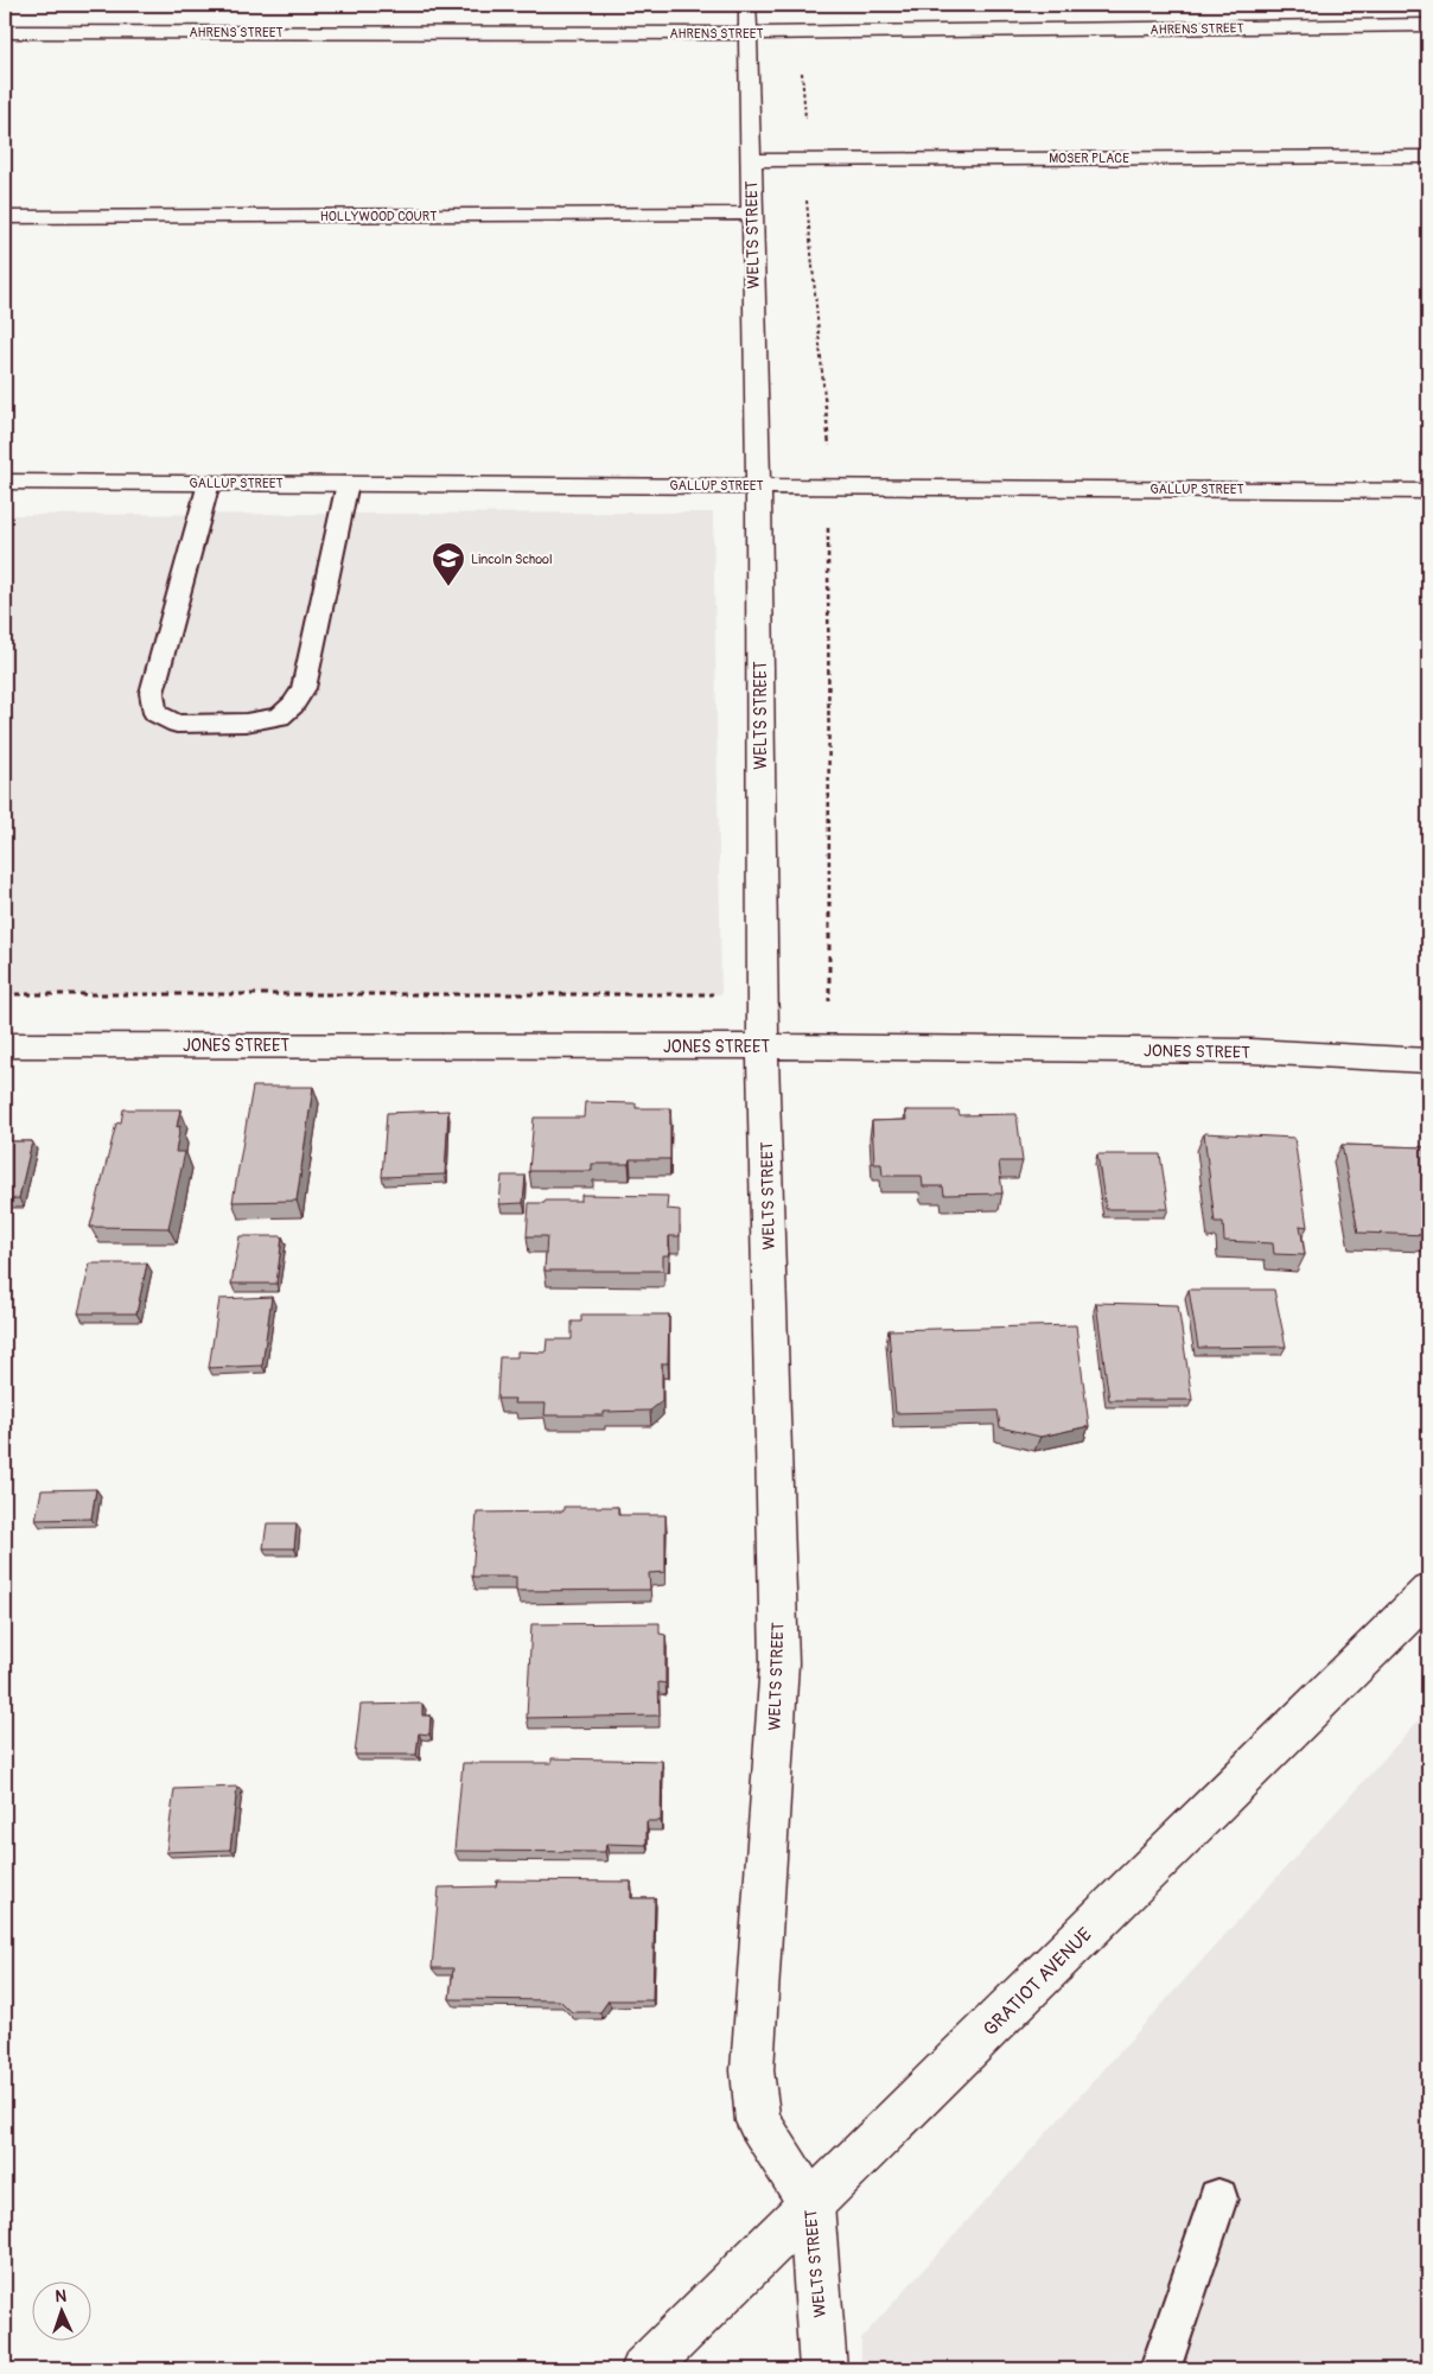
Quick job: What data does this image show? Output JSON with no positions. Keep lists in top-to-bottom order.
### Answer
{
  "streets": {
    "street": [
      "AHRENS STREET",
      "MOSER PLACE",
      "HOLLYWOOD COURT",
      "WELTS STREET",
      "GALLUP STREET",
      "JONES STREET",
      "GRATIOT AVENUE"
    ]
  },
  "crossings": [
    ["AHRENS STREET", "WELTS STREET"],
    ["MOSER PLACE", "WELTS STREET"],
    ["HOLLYWOOD COURT", "WELTS STREET"],
    ["WELTS STREET", "GALLUP STREET"],
    ["WELTS STREET", "JONES STREET"],
    ["WELTS STREET", "GRATIOT AVENUE"]
  ],
  "places": {
    "school or university": ["Lincoln School"]
  },
  "north": "top"
}
